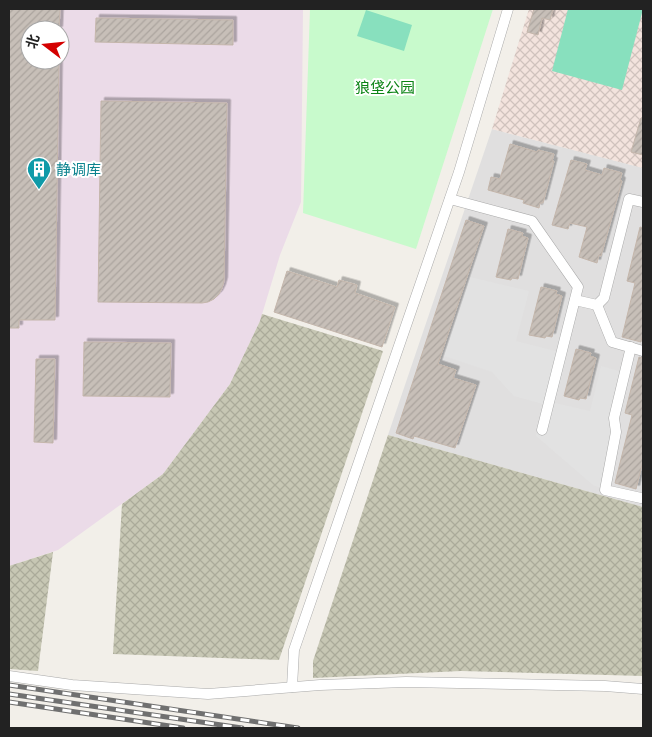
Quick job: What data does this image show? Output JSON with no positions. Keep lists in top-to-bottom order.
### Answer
{
  "parks": ["狼垡公园"],
  "places": {
    "building": ["静调库"]
  },
  "north": "left"
}
